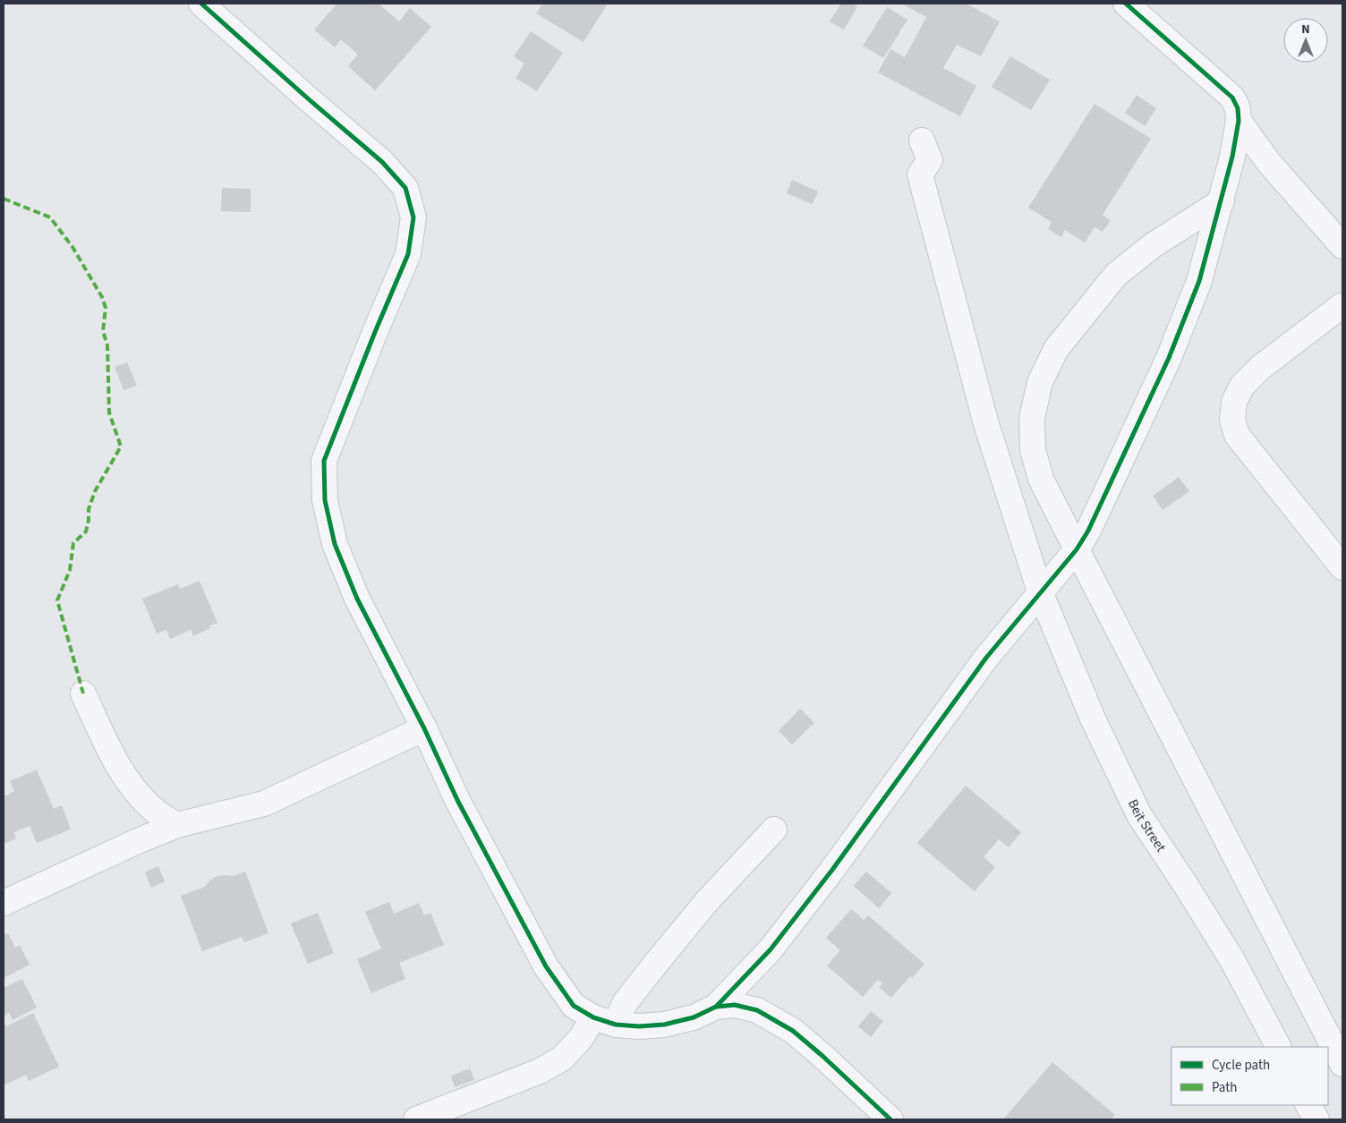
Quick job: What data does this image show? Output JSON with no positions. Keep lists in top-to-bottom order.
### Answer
{
  "streets": {
    "street": ["Beit Street"]
  },
  "legend": ["Cycle path", "Path"],
  "north": "top"
}
